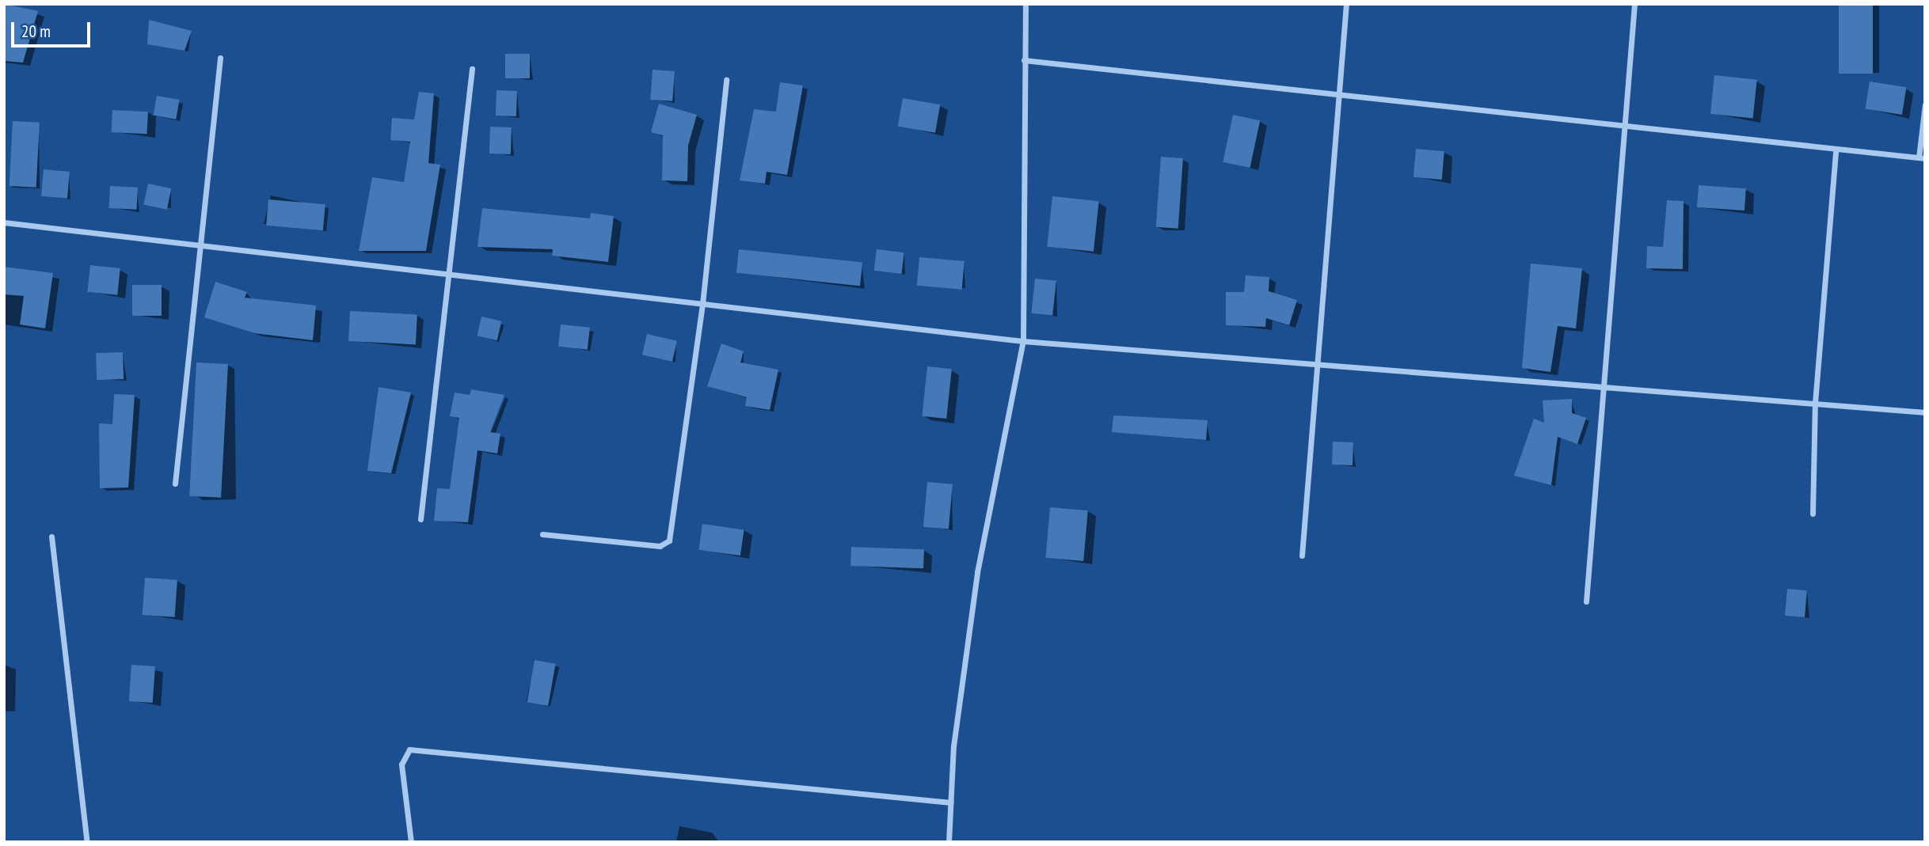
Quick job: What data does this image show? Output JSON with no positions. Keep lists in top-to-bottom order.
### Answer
{
  "scale_bar": "20 m"
}
